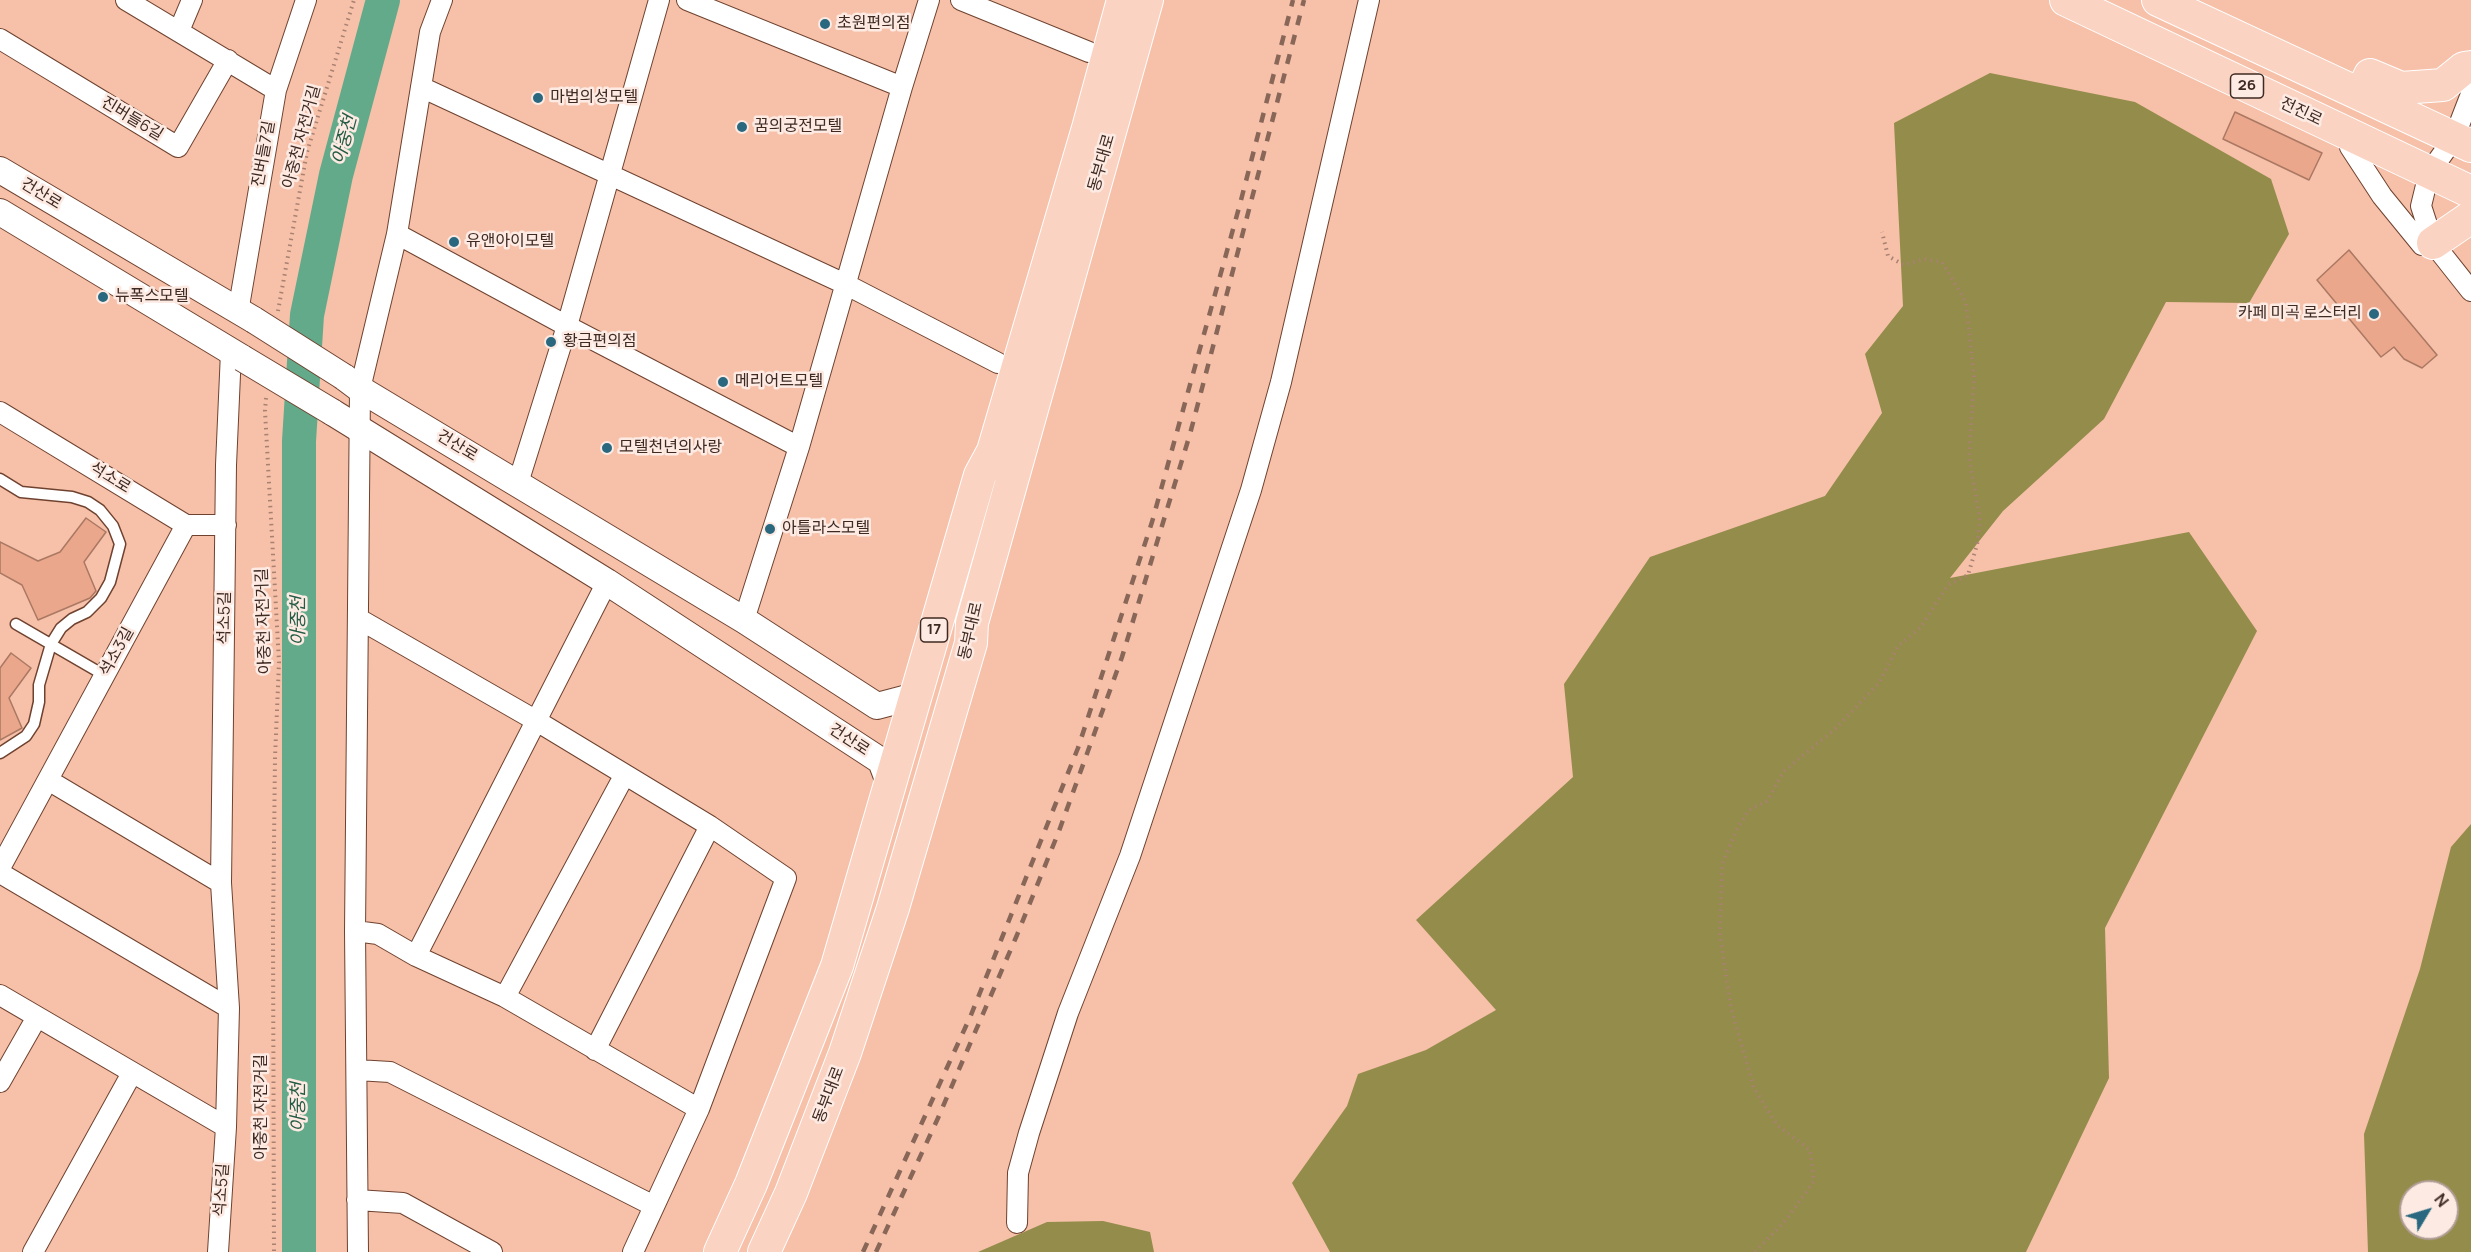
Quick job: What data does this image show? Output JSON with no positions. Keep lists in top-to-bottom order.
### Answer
{
  "streets": {
    "main road": [
      "26",
      "전진로",
      "동부대로",
      "17"
    ],
    "street": [
      "진버들6길",
      "진버들7길",
      "건산로",
      "석소로",
      "석소5길",
      "석소3길"
    ],
    "path": ["아중천 자전거길"]
  },
  "crossings": [
    ["아중천 자전거길", "진버들7길"],
    ["아중천 자전거길", "건산로"],
    ["진버들7길", "건산로"],
    ["동부대로", "건산로"],
    ["건산로", "석소5길"],
    ["석소로", "석소3길"]
  ],
  "water": ["아중천"],
  "places": [
    "초원편의점",
    "마법의성모텔",
    "꿈의궁전모텔",
    "유앤아이모텔",
    "뉴폭스모텔",
    "카페 미곡 로스터리",
    "황금편의점",
    "메리어트모텔",
    "모텔천년의사랑",
    "아틀라스모텔"
  ],
  "north": "top right"
}
